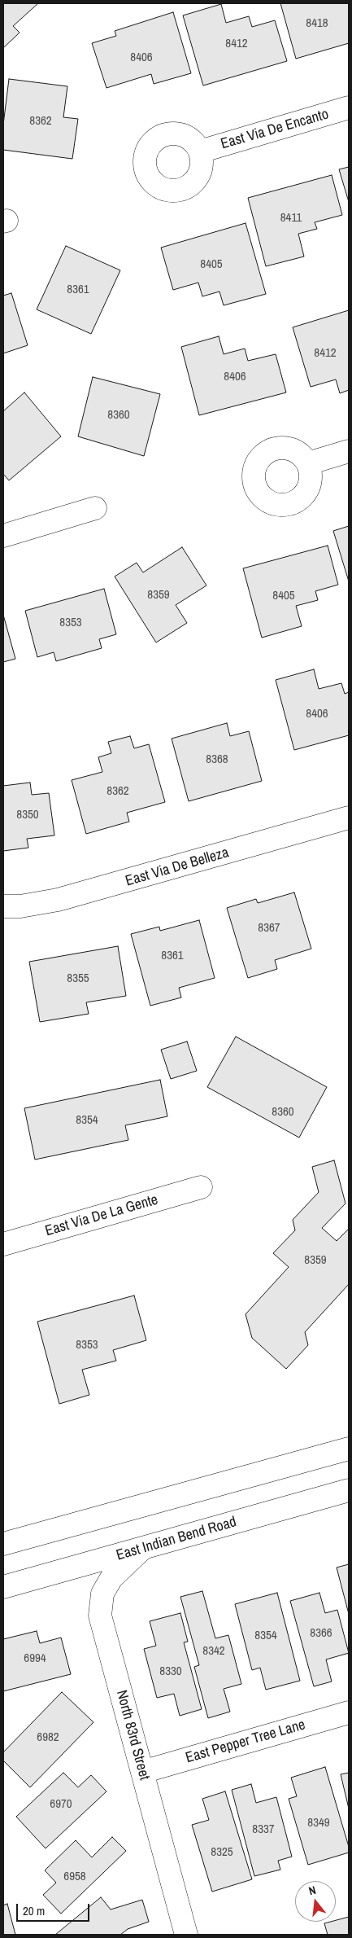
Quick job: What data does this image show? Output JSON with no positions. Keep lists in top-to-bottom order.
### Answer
{
  "streets": {
    "street": [
      "East Via De Encanto",
      "East Via De Belleza",
      "East Via De La Gente",
      "East Indian Bend Road",
      "North 83rd Street",
      "East Pepper Tree Lane"
    ]
  },
  "crossings": [
    ["East Indian Bend Road", "North 83rd Street"],
    ["North 83rd Street", "East Pepper Tree Lane"]
  ],
  "house_numbers": [
    "8418",
    "8412",
    "8406",
    "8362",
    "8411",
    "8405",
    "8361",
    "8412",
    "8406",
    "8360",
    "8359",
    "8405",
    "8353",
    "8406",
    "8368",
    "8362",
    "8350",
    "8367",
    "8361",
    "8355",
    "8360",
    "8354",
    "8359",
    "8353",
    "8366",
    "8354",
    "8342",
    "6994",
    "8330",
    "6982",
    "6970",
    "8349",
    "8337",
    "8325",
    "6958"
  ],
  "scale_bar": "20 m",
  "north": "top"
}
